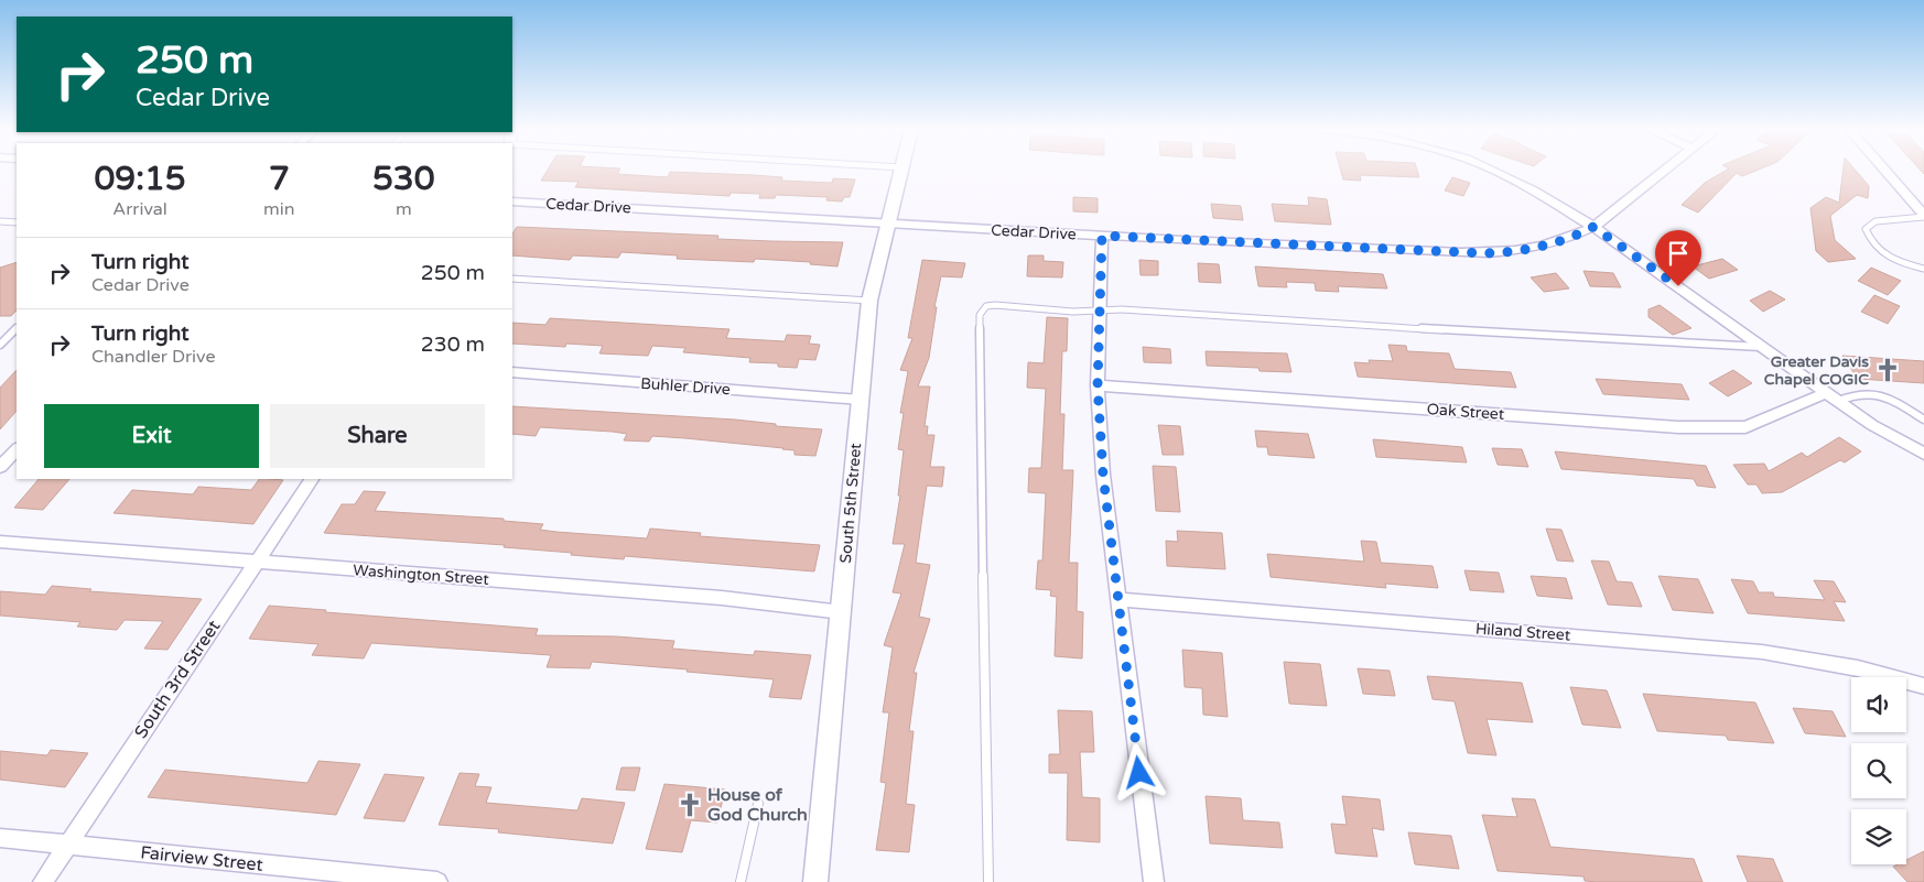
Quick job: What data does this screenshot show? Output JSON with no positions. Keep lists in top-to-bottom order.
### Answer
{
  "streets": {
    "street": [
      "Cedar Drive",
      "Buhler Drive",
      "Oak Street",
      "South 5th Street",
      "Washington Street",
      "Hiland Street",
      "South 3rd Street",
      "Fairview Street"
    ]
  },
  "crossings": [
    ["Cedar Drive", "South 5th Street"],
    ["Buhler Drive", "South 5th Street"],
    ["South 5th Street", "Washington Street"],
    ["Washington Street", "South 3rd Street"],
    ["South 3rd Street", "Fairview Street"]
  ],
  "places": {
    "church": ["Greater Davis Chapel COGIC", "House of God Church"]
  },
  "page": {
    "turn": ["250 m", "Cedar Drive"],
    "eta": [
      "09:15",
      "Arrival",
      "7",
      "min",
      "530",
      "m"
    ],
    "list": [
      {
        "name": "Turn right",
        "note": "Cedar Drive",
        "value": "250 m"
      },
      {
        "name": "Turn right",
        "note": "Chandler Drive",
        "value": "230 m"
      }
    ],
    "buttons": ["Exit", "Share"]
  }
}
